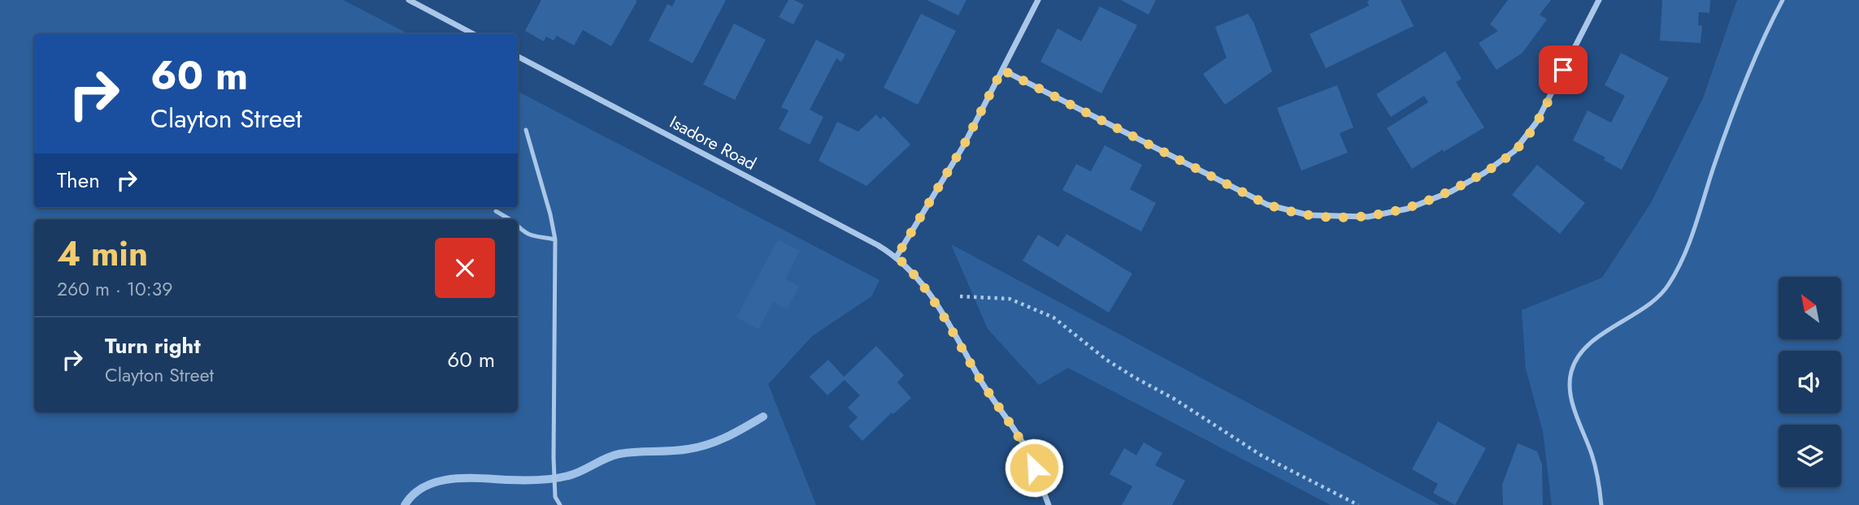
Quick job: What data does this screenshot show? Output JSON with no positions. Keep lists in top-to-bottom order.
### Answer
{
  "streets": {
    "street": ["Isadore Road"]
  },
  "north": "top left",
  "page": {
    "turn": ["60 m", "Clayton Street"],
    "then": "Then",
    "heading": ["4 min", "260 m · 10:39"],
    "list": [
      {
        "name": "Turn right",
        "note": "Clayton Street",
        "value": "60 m"
      }
    ]
  }
}
